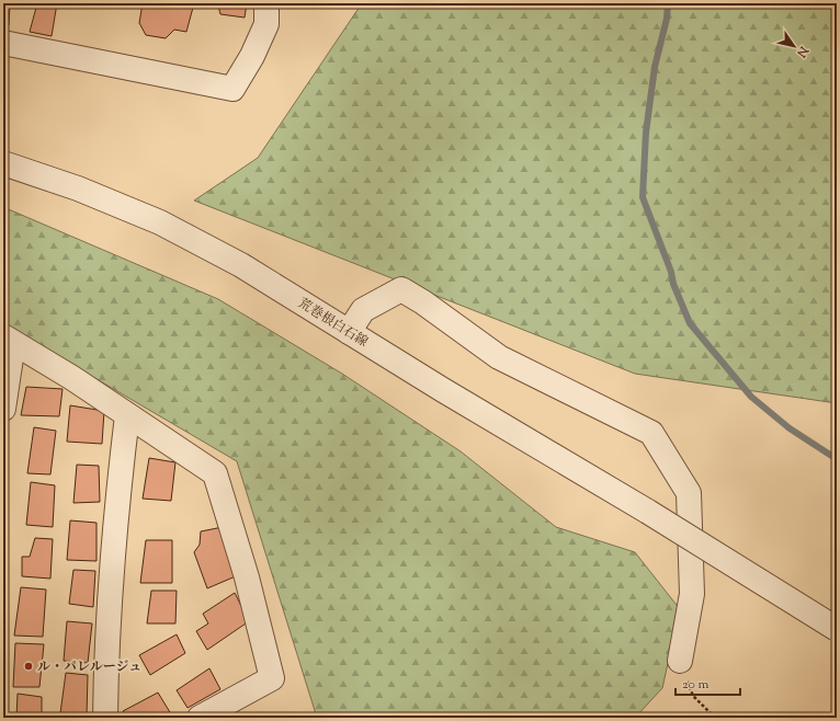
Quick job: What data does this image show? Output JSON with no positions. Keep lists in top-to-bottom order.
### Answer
{
  "streets": {
    "street": ["荒巻根白石線"]
  },
  "places": ["ル・パレルージュ"],
  "scale_bar": "20 m",
  "north": "bottom right"
}
